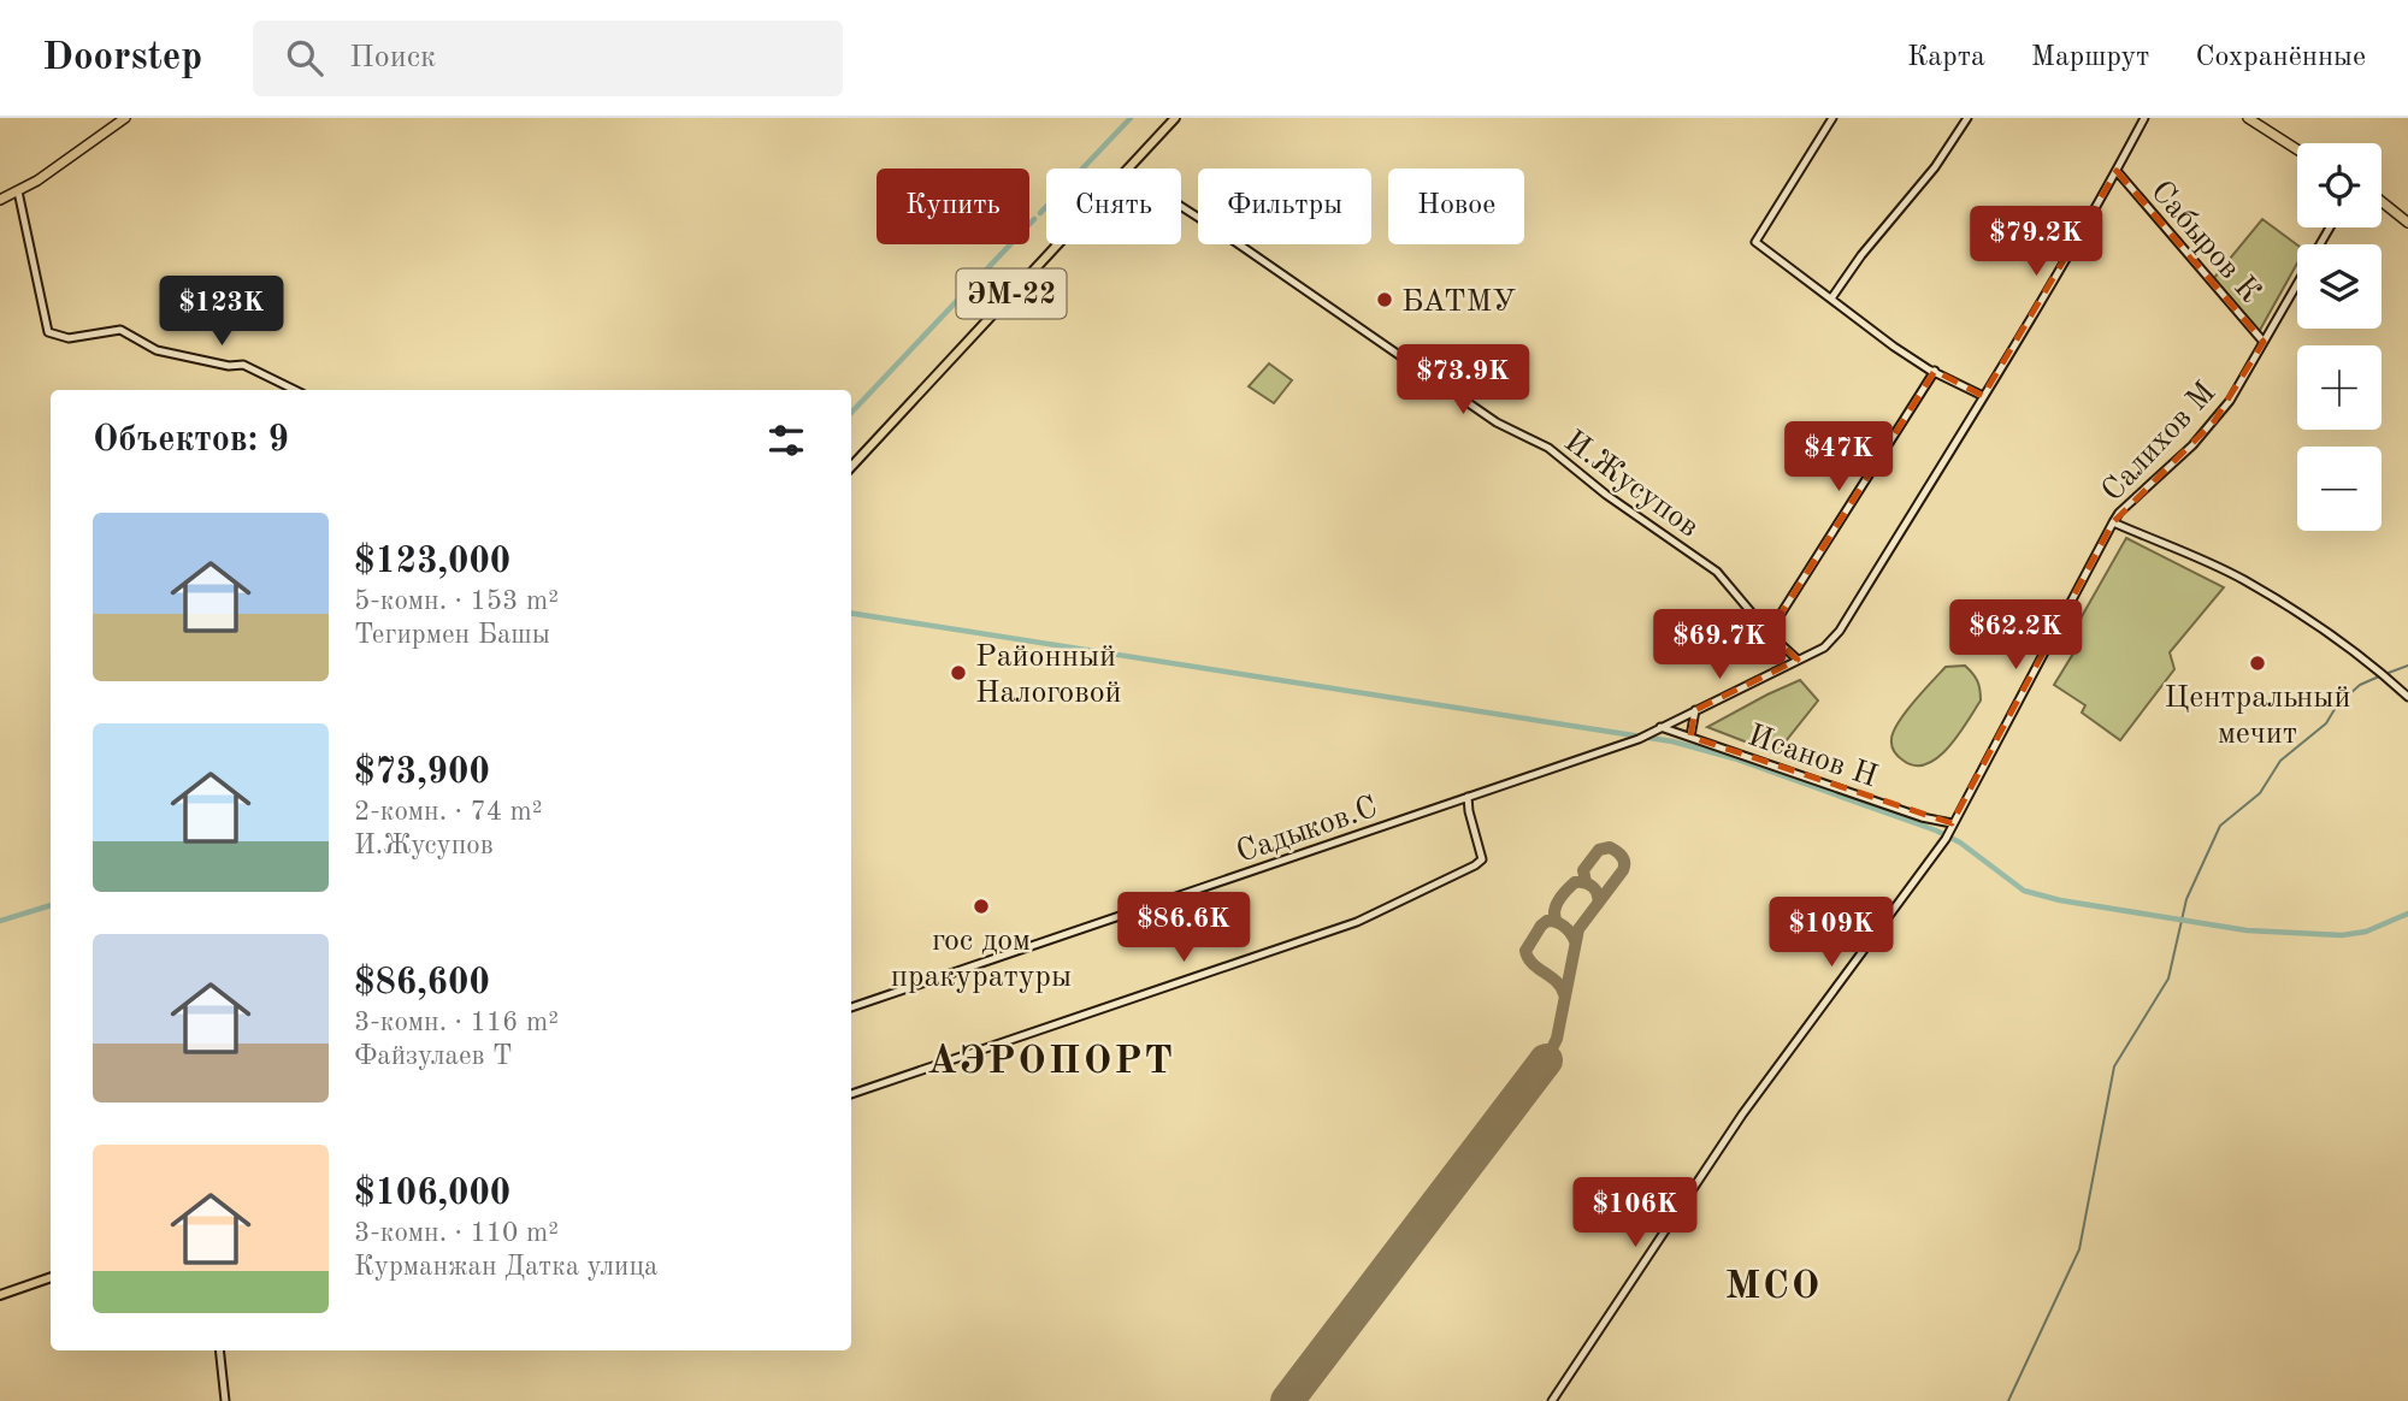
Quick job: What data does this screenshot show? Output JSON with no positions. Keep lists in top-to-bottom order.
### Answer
{
  "streets": {
    "main road": ["ЭМ-22"],
    "street": [
      "Сабыров К",
      "Салихов М",
      "И.Жусупов",
      "Исанов Н",
      "Садыков.С"
    ]
  },
  "crossings": [
    ["Сабыров К", "Салихов М"],
    ["Салихов М", "Исанов Н"],
    ["Исанов Н", "Садыков.С"]
  ],
  "districts": ["АЭРОПОРТ", "МСО"],
  "places": [
    "БАТМУ",
    "Центральный мечит",
    "Районный Налоговой",
    "гос дом пракуратуры"
  ],
  "page": {
    "header": "Doorstep",
    "search": "Поиск",
    "nav": ["Карта", "Маршрут", "Сохранённые"],
    "map_buttons": ["+", "−"],
    "chip": [
      "Купить",
      "Снять",
      "Фильтры",
      "Новое"
    ],
    "price": [
      "$79.2K",
      "$123K",
      "$73.9K",
      "$47K",
      "$62.2K",
      "$69.7K",
      "$86.6K",
      "$109K",
      "$106K"
    ],
    "heading": "Объектов: 9",
    "list": [
      {
        "name": "$123,000",
        "note": "5-комн. · 153 m² · Тегирмен Башы"
      },
      {
        "name": "$73,900",
        "note": "2-комн. · 74 m² · И.Жусупов"
      },
      {
        "name": "$86,600",
        "note": "3-комн. · 116 m² · Файзулаев Т"
      },
      {
        "name": "$106,000",
        "note": "3-комн. · 110 m² · Курманжан Датка улица"
      }
    ]
  }
}
